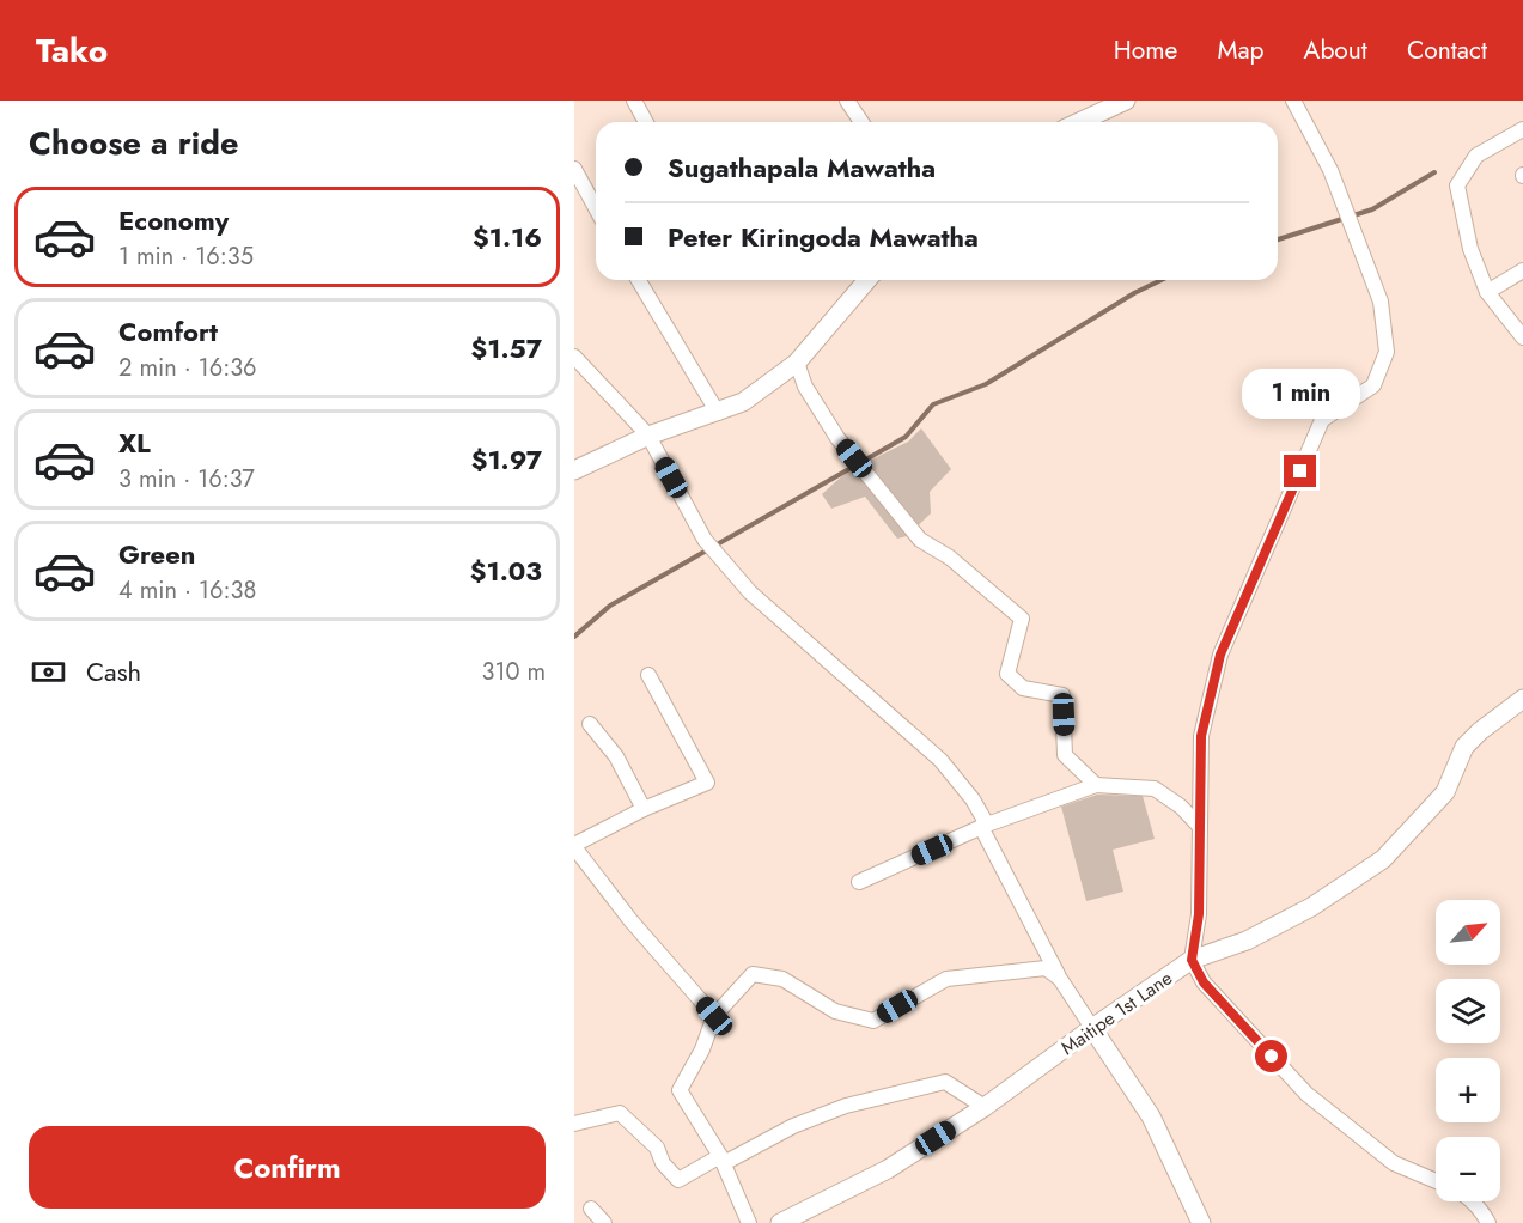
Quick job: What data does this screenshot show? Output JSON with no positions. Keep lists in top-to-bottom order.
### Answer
{
  "streets": {
    "street": ["Maitipe 1st Lane"]
  },
  "north": "top right",
  "page": {
    "header": "Tako",
    "nav": [
      "Home",
      "Map",
      "About",
      "Contact"
    ],
    "heading": "Choose a ride",
    "banner": ["Sugathapala Mawatha", "Peter Kiringoda Mawatha"],
    "list": [
      {
        "name": "Economy",
        "note": "1 min · 16:35",
        "value": "$1.16"
      },
      {
        "name": "Comfort",
        "note": "2 min · 16:36",
        "value": "$1.57"
      },
      {
        "name": "XL",
        "note": "3 min · 16:37",
        "value": "$1.97"
      },
      {
        "name": "Green",
        "note": "4 min · 16:38",
        "value": "$1.03"
      }
    ],
    "bubble": "1 min",
    "pay": ["Cash", "310 m"],
    "map_buttons": ["+", "−"],
    "buttons": "Confirm"
  }
}
